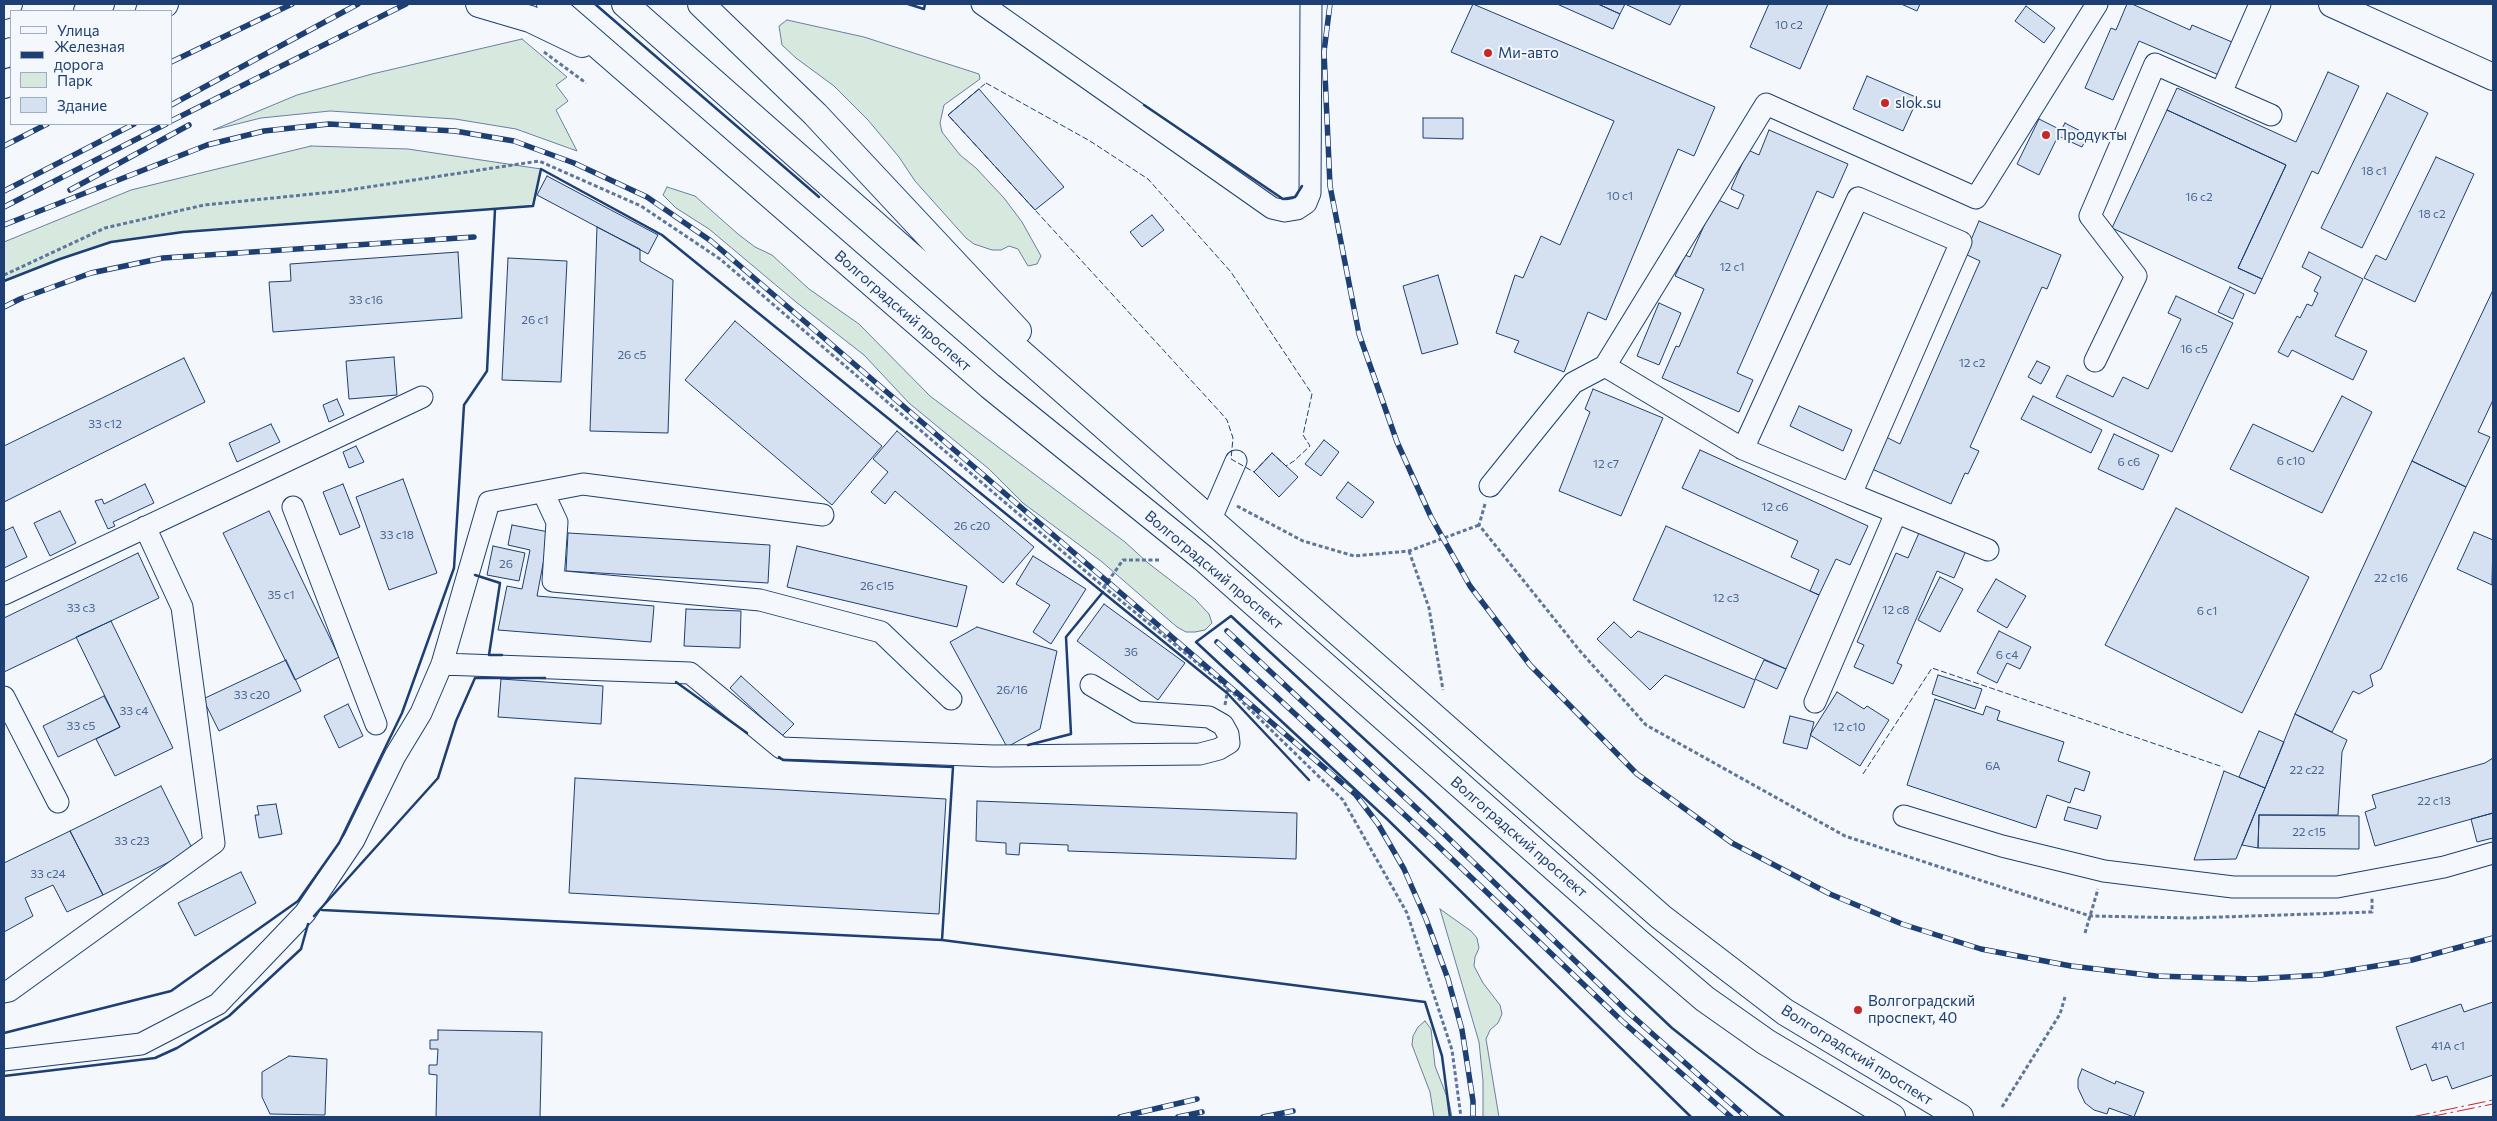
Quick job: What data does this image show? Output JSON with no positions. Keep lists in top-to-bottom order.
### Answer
{
  "streets": {
    "main road": ["Волгоградский проспект"]
  },
  "places": [
    "Ми-авто",
    "slok.su",
    "Продукты",
    "Волгоградский проспект, 40"
  ],
  "house_numbers": [
    "10 с2",
    "18 с1",
    "10 с1",
    "16 с2",
    "18 с2",
    "12 с1",
    "33 с16",
    "26 с1",
    "16 с5",
    "26 с5",
    "12 с2",
    "33 с12",
    "6 с10",
    "6 с6",
    "12 с7",
    "12 с6",
    "26 с20",
    "33 с18",
    "26",
    "22 с16",
    "26 с15",
    "35 с1",
    "12 с3",
    "33 с3",
    "12 с8",
    "6 с1",
    "36",
    "6 с4",
    "26/16",
    "33 с20",
    "33 с4",
    "33 с5",
    "12 с10",
    "6А",
    "22 с22",
    "22 с13",
    "22 с15",
    "33 с23",
    "33 с24",
    "41А с1"
  ],
  "legend": [
    "Улица",
    "Железная дорога",
    "Парк",
    "Здание"
  ]
}
